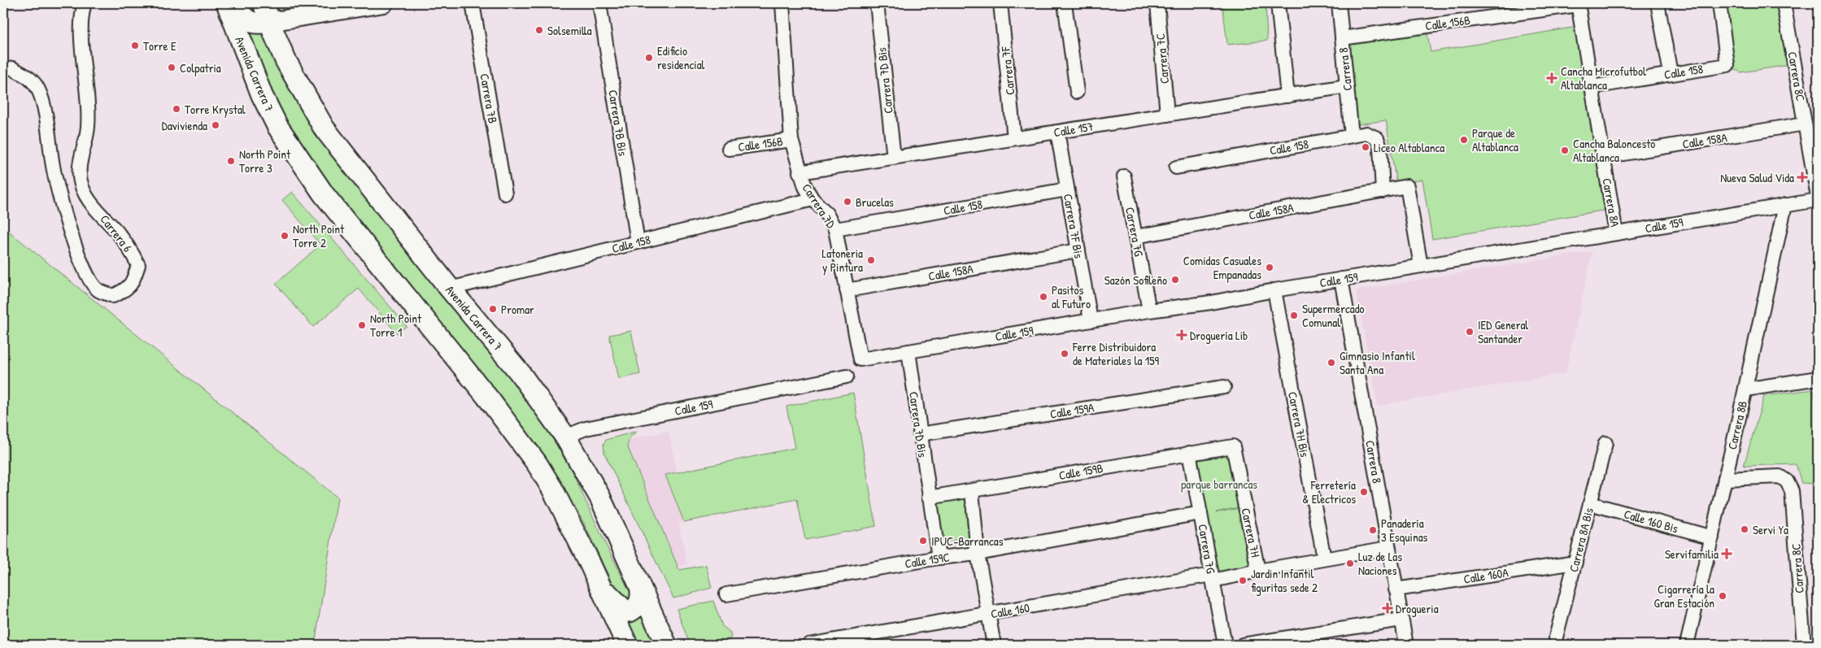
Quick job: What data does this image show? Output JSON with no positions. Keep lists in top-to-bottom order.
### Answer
{
  "streets": {
    "main road": ["Avenida Carrera 7"],
    "street": [
      "Calle 156B",
      "Carrera 7C",
      "Carrera 8",
      "Carrera 7F",
      "Calle 158",
      "Carrera 8C",
      "Carrera 7D Bis",
      "Carrera 7B",
      "Carrera 7B Bis",
      "Calle 157",
      "Calle 158A",
      "Carrera 8A",
      "Carrera 7D",
      "Calle 159",
      "Carrera 7F Bis",
      "Carrera 7G",
      "Carrera 6",
      "Calle 159A",
      "Carrera 7H Bis",
      "Carrera 8B",
      "Calle 159B",
      "Calle 160 Bis",
      "Carrera 7H",
      "Carrera 8A Bis",
      "Calle 159C",
      "Calle 160A",
      "Calle 160"
    ]
  },
  "crossings": [
    ["Calle 156B", "Carrera 8"],
    ["Calle 156B", "Carrera 8A"],
    ["Calle 156B", "Carrera 7D"],
    ["Carrera 7C", "Calle 157"],
    ["Carrera 8", "Calle 158"],
    ["Carrera 8", "Calle 157"],
    ["Carrera 8", "Calle 159"],
    ["Carrera 8", "Calle 160A"],
    ["Carrera 8", "Calle 160"],
    ["Carrera 7F", "Calle 157"],
    ["Calle 158", "Avenida Carrera 7"],
    ["Calle 158", "Carrera 7B Bis"],
    ["Calle 158", "Calle 158A"],
    ["Calle 158", "Carrera 8A"],
    ["Calle 158", "Carrera 7D"],
    ["Calle 158", "Carrera 7F Bis"],
    ["Avenida Carrera 7", "Calle 159"],
    ["Carrera 8C", "Calle 158A"],
    ["Carrera 8C", "Calle 159"],
    ["Carrera 8C", "Carrera 8B"],
    ["Carrera 7D Bis", "Calle 157"],
    ["Carrera 7D Bis", "Calle 159"],
    ["Carrera 7D Bis", "Calle 159A"],
    ["Carrera 7D Bis", "Calle 159B"],
    ["Carrera 7D Bis", "Calle 159C"],
    ["Calle 157", "Carrera 7D"],
    ["Calle 157", "Carrera 7F Bis"],
    ["Calle 158A", "Carrera 8A"],
    ["Calle 158A", "Carrera 7D"],
    ["Calle 158A", "Calle 159"],
    ["Calle 158A", "Carrera 7F Bis"],
    ["Calle 158A", "Carrera 7G"],
    ["Carrera 8A", "Calle 159"],
    ["Carrera 7D", "Calle 159"],
    ["Calle 159", "Carrera 7F Bis"],
    ["Calle 159", "Carrera 7G"],
    ["Calle 159", "Carrera 7H Bis"],
    ["Calle 159", "Carrera 8B"],
    ["Carrera 7G", "Calle 159B"],
    ["Carrera 7G", "Calle 159C"],
    ["Carrera 7G", "Calle 160"],
    ["Carrera 7H Bis", "Calle 160"],
    ["Carrera 8B", "Calle 160 Bis"],
    ["Calle 159B", "Carrera 7H"],
    ["Calle 160 Bis", "Carrera 8A Bis"],
    ["Carrera 7H", "Calle 160"],
    ["Carrera 8A Bis", "Calle 160A"]
  ],
  "parks": ["parque barrancas"],
  "places": {
    "other": [
      "Solsemilla",
      "Torre E",
      "Edificio residencial",
      "Colpatria",
      "Torre Krystal",
      "Davivienda",
      "Parque de Altablanca",
      "Liceo Altablanca",
      "Cancha Baloncesto Altablanca",
      "North Point Torre 3",
      "Brucelas",
      "North Point Torre 2",
      "Latoneria y Pintura",
      "Comidas Casuales Empanadas",
      "Sazón Sofileño",
      "Pasitos al Futuro",
      "Promar",
      "Supermercado Comunal",
      "North Point Torre 1",
      "IED General Santander",
      "Ferre Distribuidora de Materiales la 159",
      "Gimnasio Infantil Santa Ana",
      "Ferretería & Electricos",
      "Servi Ya",
      "Panadería 3 Esquinas",
      "IPUC-Barrancas",
      "Luz de Las Naciones",
      "Jardin Infantil figuritas sede 2",
      "Cigarrería la Gran Estación"
    ],
    "health": [
      "Cancha Microfutbol Altablanca",
      "Nueva Salud Vida",
      "Droguería Lib",
      "Servifamilia",
      "Drogueria"
    ]
  }
}
